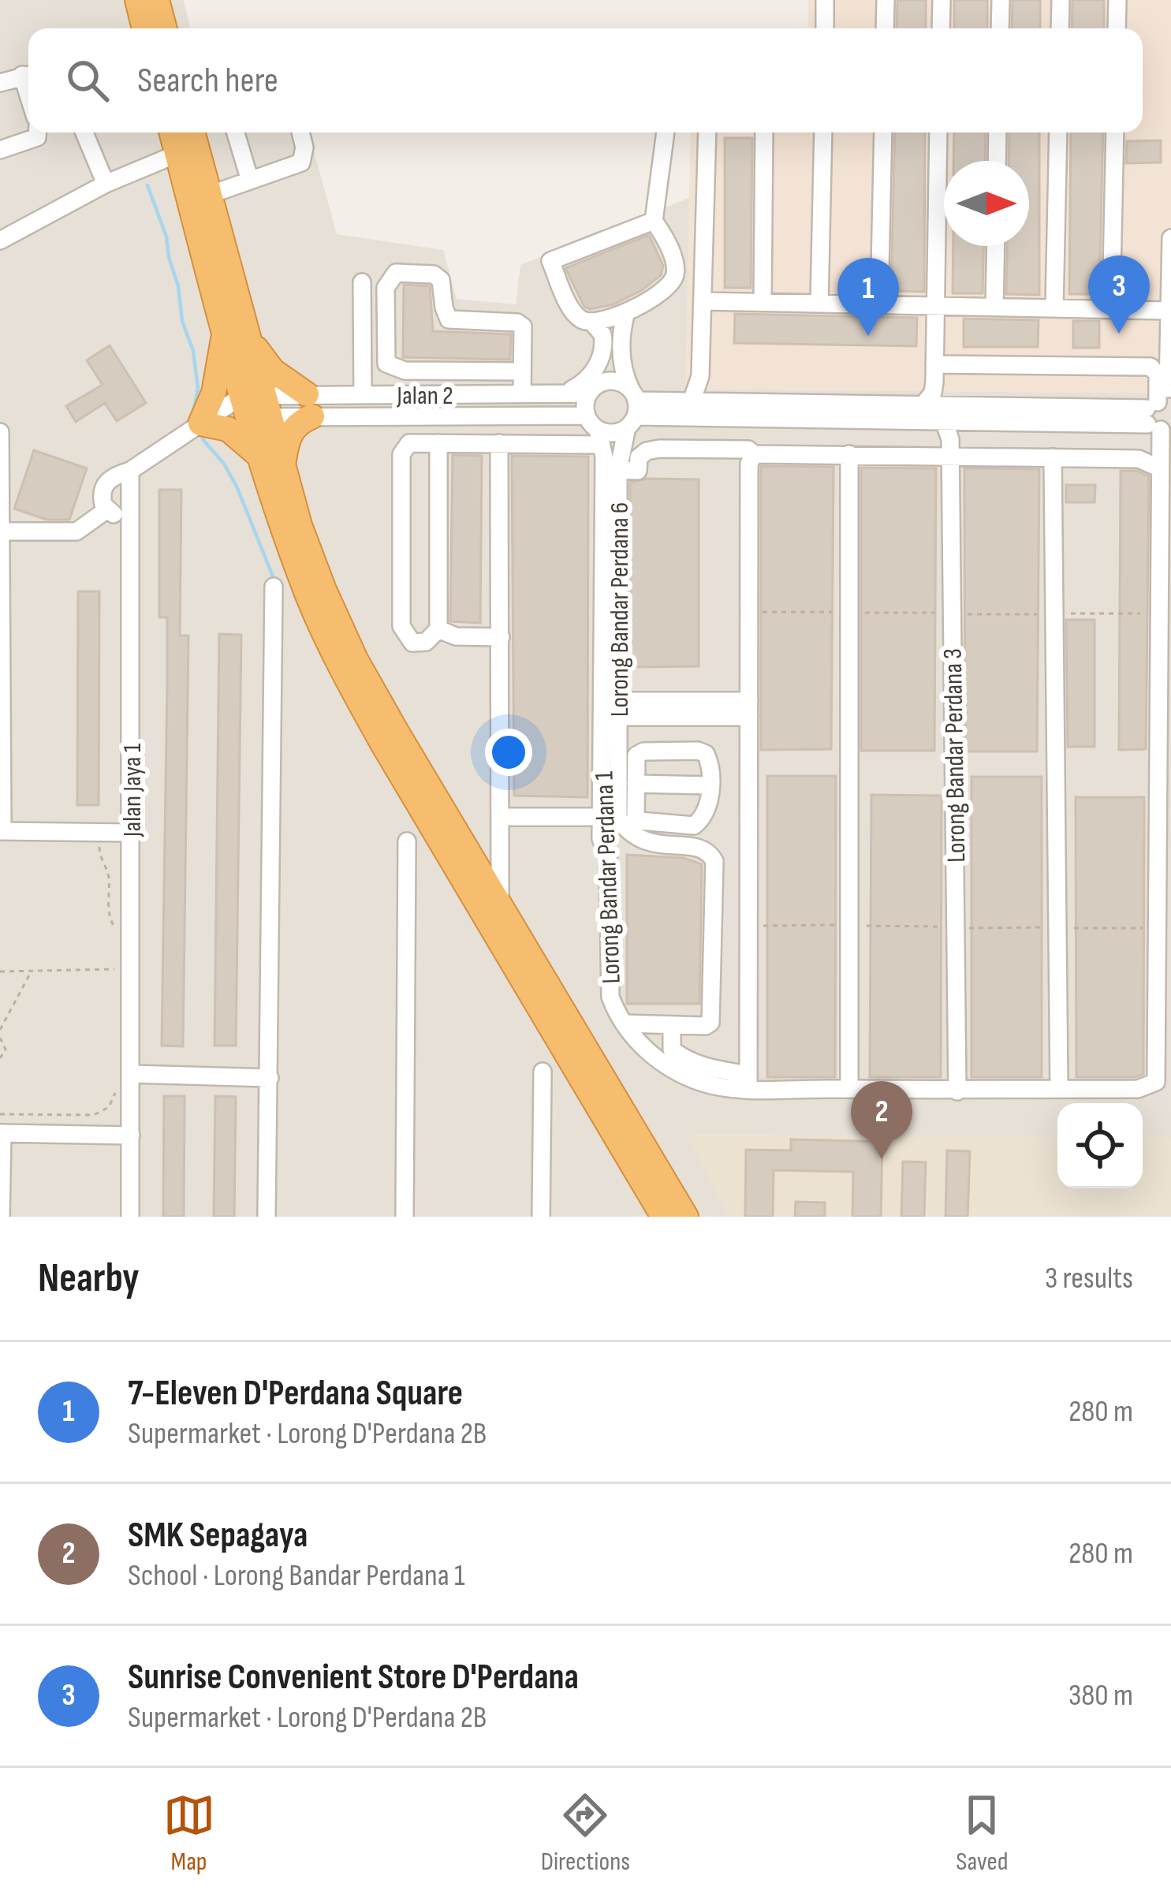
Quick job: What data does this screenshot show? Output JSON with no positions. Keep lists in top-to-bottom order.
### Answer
{
  "streets": {
    "street": [
      "Jalan 2",
      "Lorong Bandar Perdana 6",
      "Lorong Bandar Perdana 3",
      "Jalan Jaya 1",
      "Lorong Bandar Perdana 1"
    ]
  },
  "crossings": [
    ["Jalan 2", "Lorong Bandar Perdana 6"],
    ["Jalan 2", "Lorong Bandar Perdana 1"],
    ["Lorong Bandar Perdana 6", "Lorong Bandar Perdana 1"],
    ["Lorong Bandar Perdana 3", "Lorong Bandar Perdana 1"]
  ],
  "north": "right",
  "page": {
    "search": "Search here",
    "pins": ["3", "1", "2"],
    "heading": ["Nearby", "3 results"],
    "list": [
      {
        "mark": "1",
        "name": "7-Eleven D'Perdana Square",
        "note": "Supermarket · Lorong D'Perdana 2B",
        "value": "280 m"
      },
      {
        "mark": "2",
        "name": "SMK Sepagaya",
        "note": "School · Lorong Bandar Perdana 1",
        "value": "280 m"
      },
      {
        "mark": "3",
        "name": "Sunrise Convenient Store D'Perdana",
        "note": "Supermarket · Lorong D'Perdana 2B",
        "value": "380 m"
      }
    ],
    "nav": ["Map", "Directions", "Saved"]
  }
}
